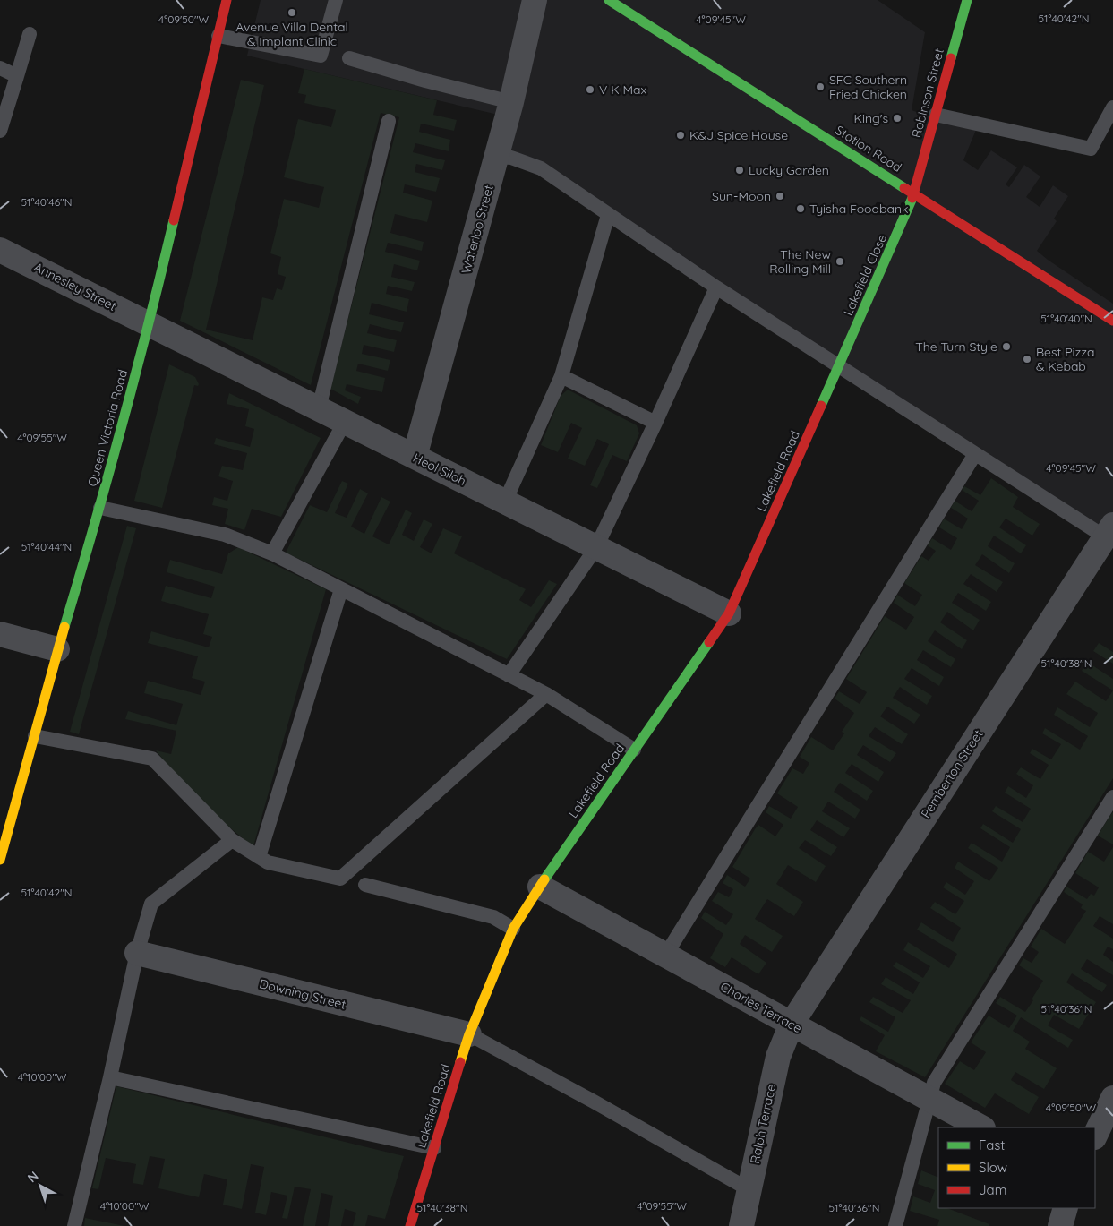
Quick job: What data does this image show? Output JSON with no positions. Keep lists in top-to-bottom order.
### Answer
{
  "streets": {
    "street": [
      "Robinson Street",
      "Station Road",
      "Waterloo Street",
      "Lakefield Close",
      "Annesley Street",
      "Queen Victoria Road",
      "Heol Siloh",
      "Lakefield Road",
      "Pemberton Street",
      "Downing Street",
      "Charles Terrace",
      "Ralph Terrace"
    ]
  },
  "crossings": [
    ["Robinson Street", "Station Road"],
    ["Robinson Street", "Lakefield Close"],
    ["Station Road", "Lakefield Close"],
    ["Waterloo Street", "Heol Siloh"],
    ["Lakefield Close", "Lakefield Road"],
    ["Annesley Street", "Queen Victoria Road"],
    ["Annesley Street", "Heol Siloh"],
    ["Queen Victoria Road", "Heol Siloh"],
    ["Heol Siloh", "Lakefield Road"],
    ["Lakefield Road", "Downing Street"],
    ["Lakefield Road", "Charles Terrace"],
    ["Pemberton Street", "Charles Terrace"],
    ["Pemberton Street", "Ralph Terrace"],
    ["Charles Terrace", "Ralph Terrace"]
  ],
  "places": [
    "Avenue Villa Dental & Implant Clinic",
    "SFC Southern Fried Chicken",
    "V K Max",
    "King's",
    "K&J Spice House",
    "Lucky Garden",
    "Sun-Moon",
    "Tyisha Foodbank",
    "The New Rolling Mill",
    "The Turn Style",
    "Best Pizza & Kebab"
  ],
  "legend": ["Fast", "Slow", "Jam"],
  "north": "top left",
  "coordinates": [
    "51°40'42\"N",
    "4°09'50\"W",
    "4°09'45\"W",
    "51°40'46\"N",
    "51°40'40\"N",
    "4°09'55\"W",
    "51°40'44\"N",
    "51°40'38\"N",
    "51°40'36\"N",
    "4°10'00\"W"
  ]
}
